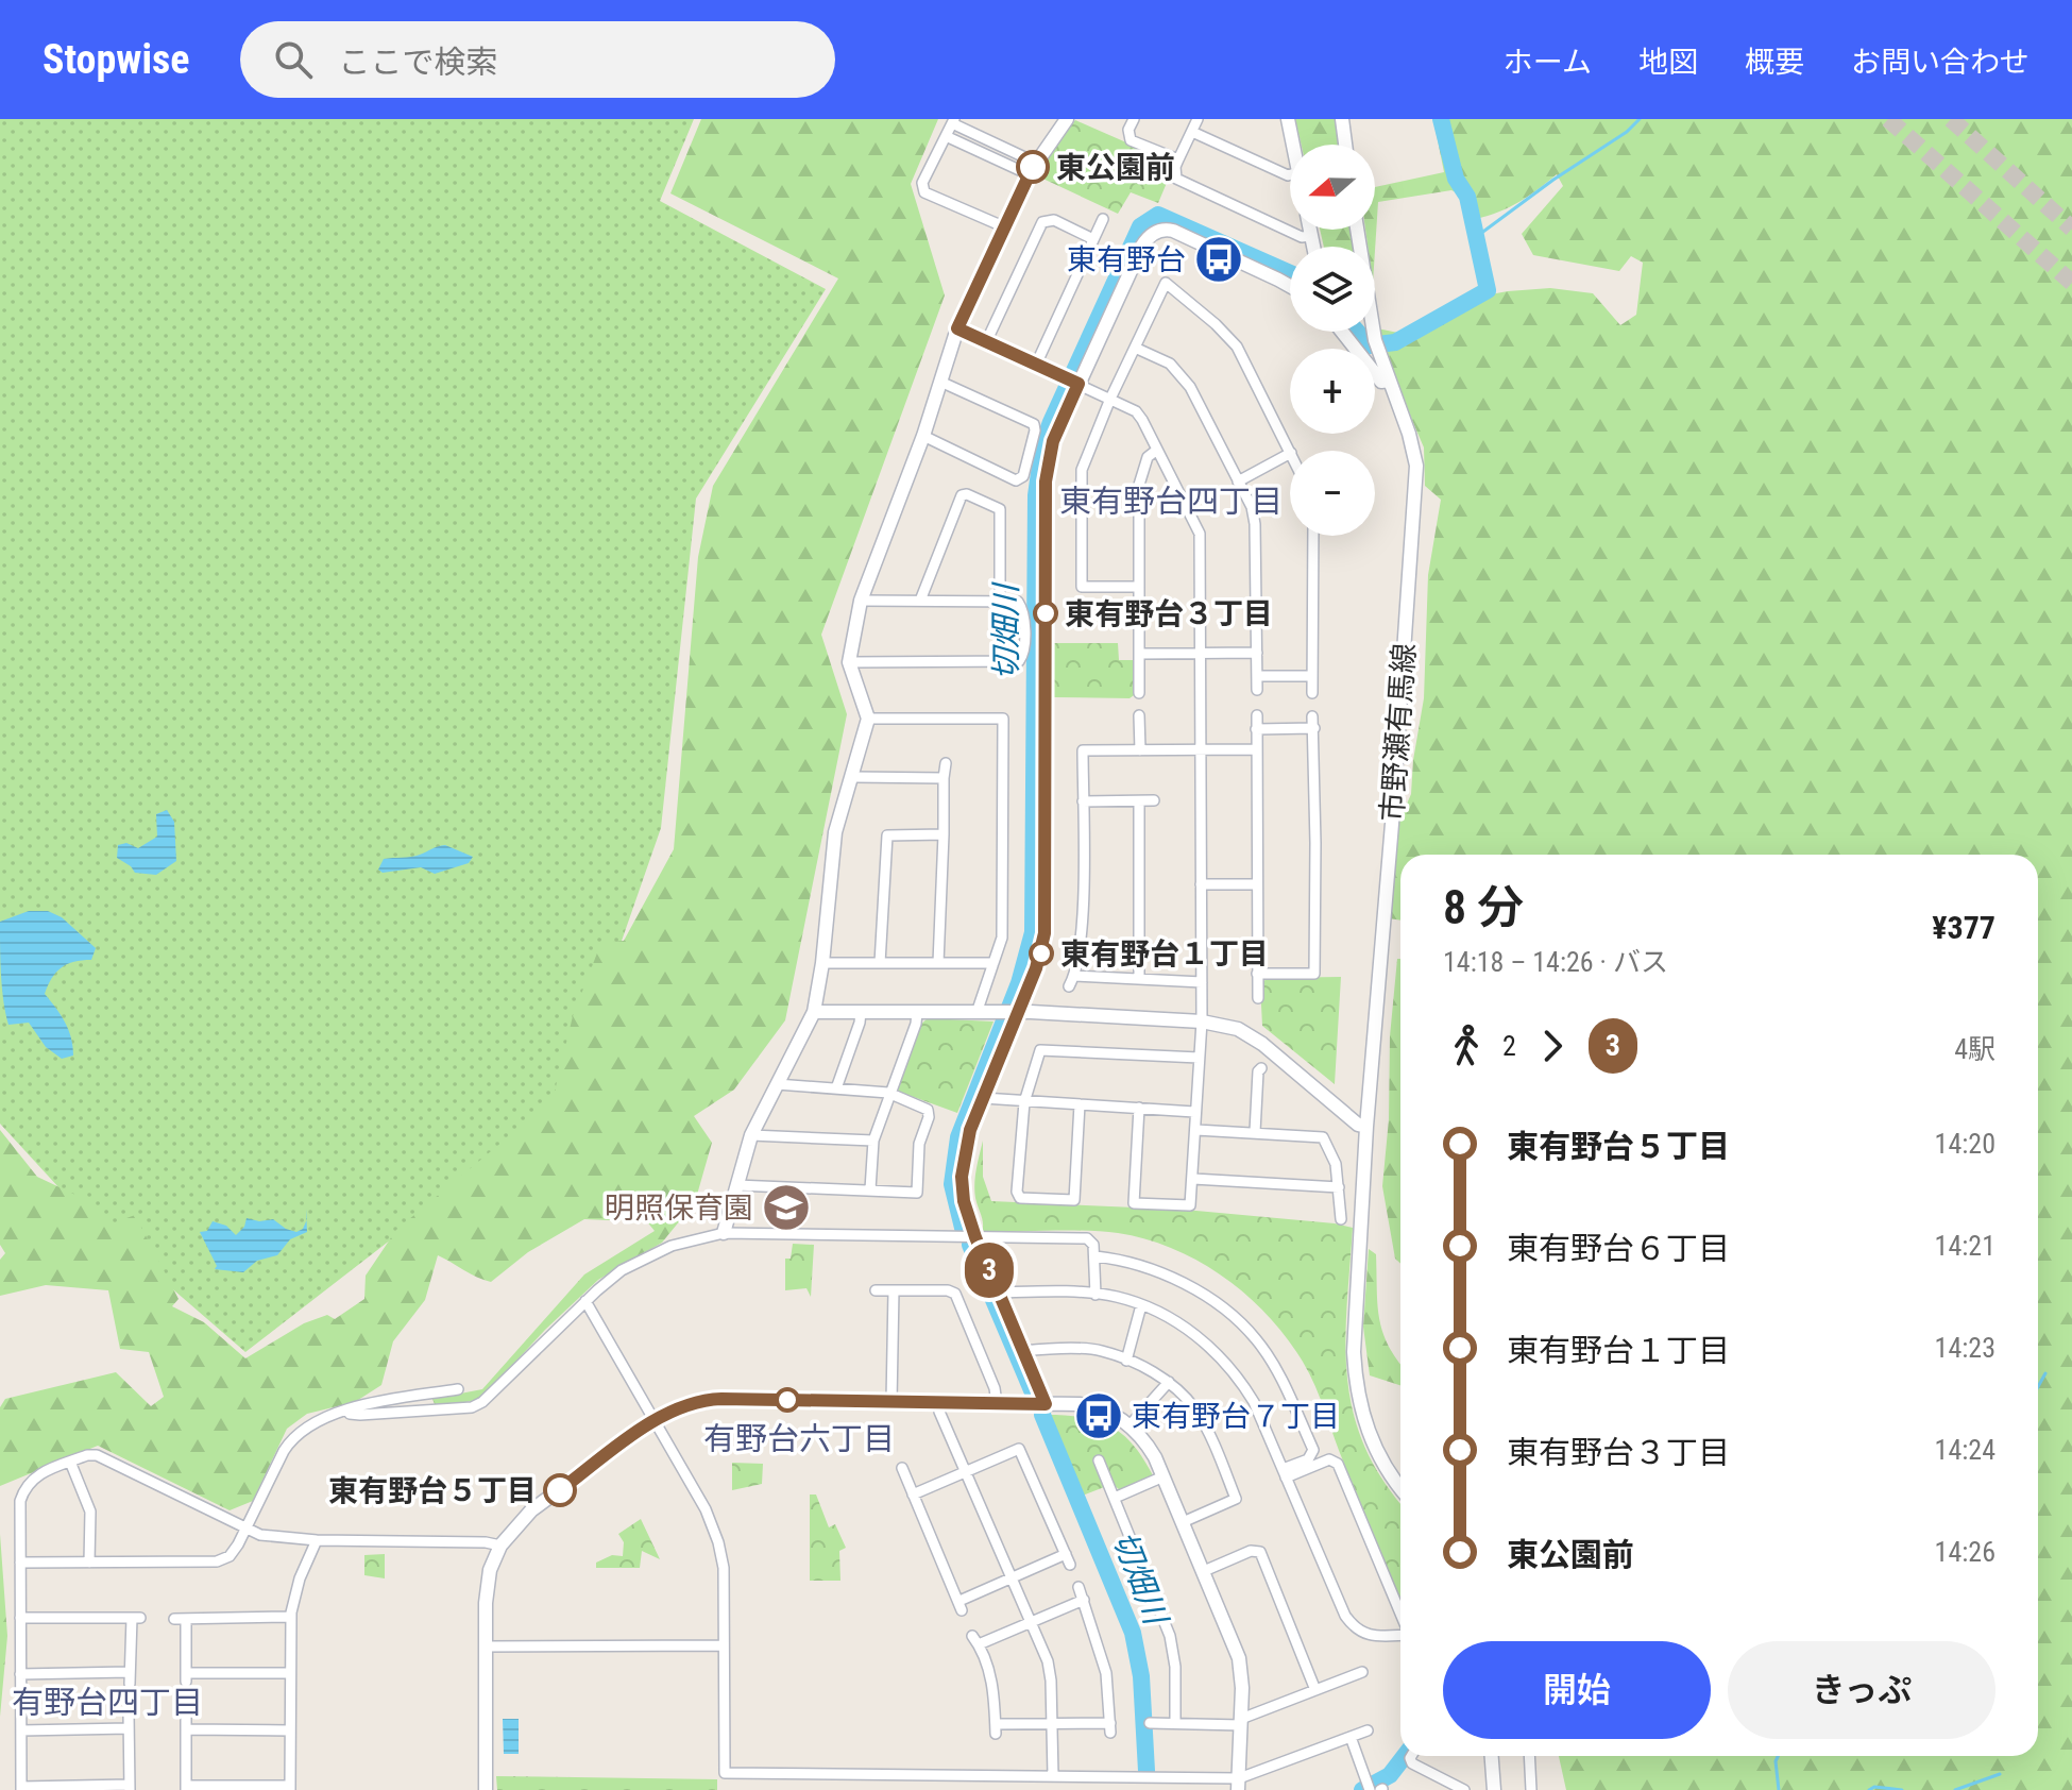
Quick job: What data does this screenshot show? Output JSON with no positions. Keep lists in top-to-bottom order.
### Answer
{
  "streets": {
    "street": ["市野瀬有馬線"]
  },
  "districts": ["東有野台四丁目", "有野台六丁目", "有野台四丁目"],
  "water": ["切畑川"],
  "places": {
    "other": [
      "東公園前",
      "東有野台３丁目",
      "東有野台１丁目",
      "東有野台５丁目"
    ],
    "bus stop": ["東有野台", "東有野台７丁目"],
    "school or university": ["明照保育園"]
  },
  "lines": ["bus line 3"],
  "north": "left",
  "page": {
    "header": "Stopwise",
    "search": "ここで検索",
    "nav": [
      "ホーム",
      "地図",
      "概要",
      "お問い合わせ"
    ],
    "on_map": "3",
    "map_buttons": ["+", "−"],
    "heading": ["8 分", "14:18 – 14:26 · バス", "¥377"],
    "legs": ["2", "3", "4駅"],
    "list": [
      {
        "name": "東有野台５丁目",
        "value": "14:20"
      },
      {
        "name": "東有野台６丁目",
        "value": "14:21"
      },
      {
        "name": "東有野台１丁目",
        "value": "14:23"
      },
      {
        "name": "東有野台３丁目",
        "value": "14:24"
      },
      {
        "name": "東公園前",
        "value": "14:26"
      }
    ],
    "buttons": ["開始", "きっぷ"]
  }
}
